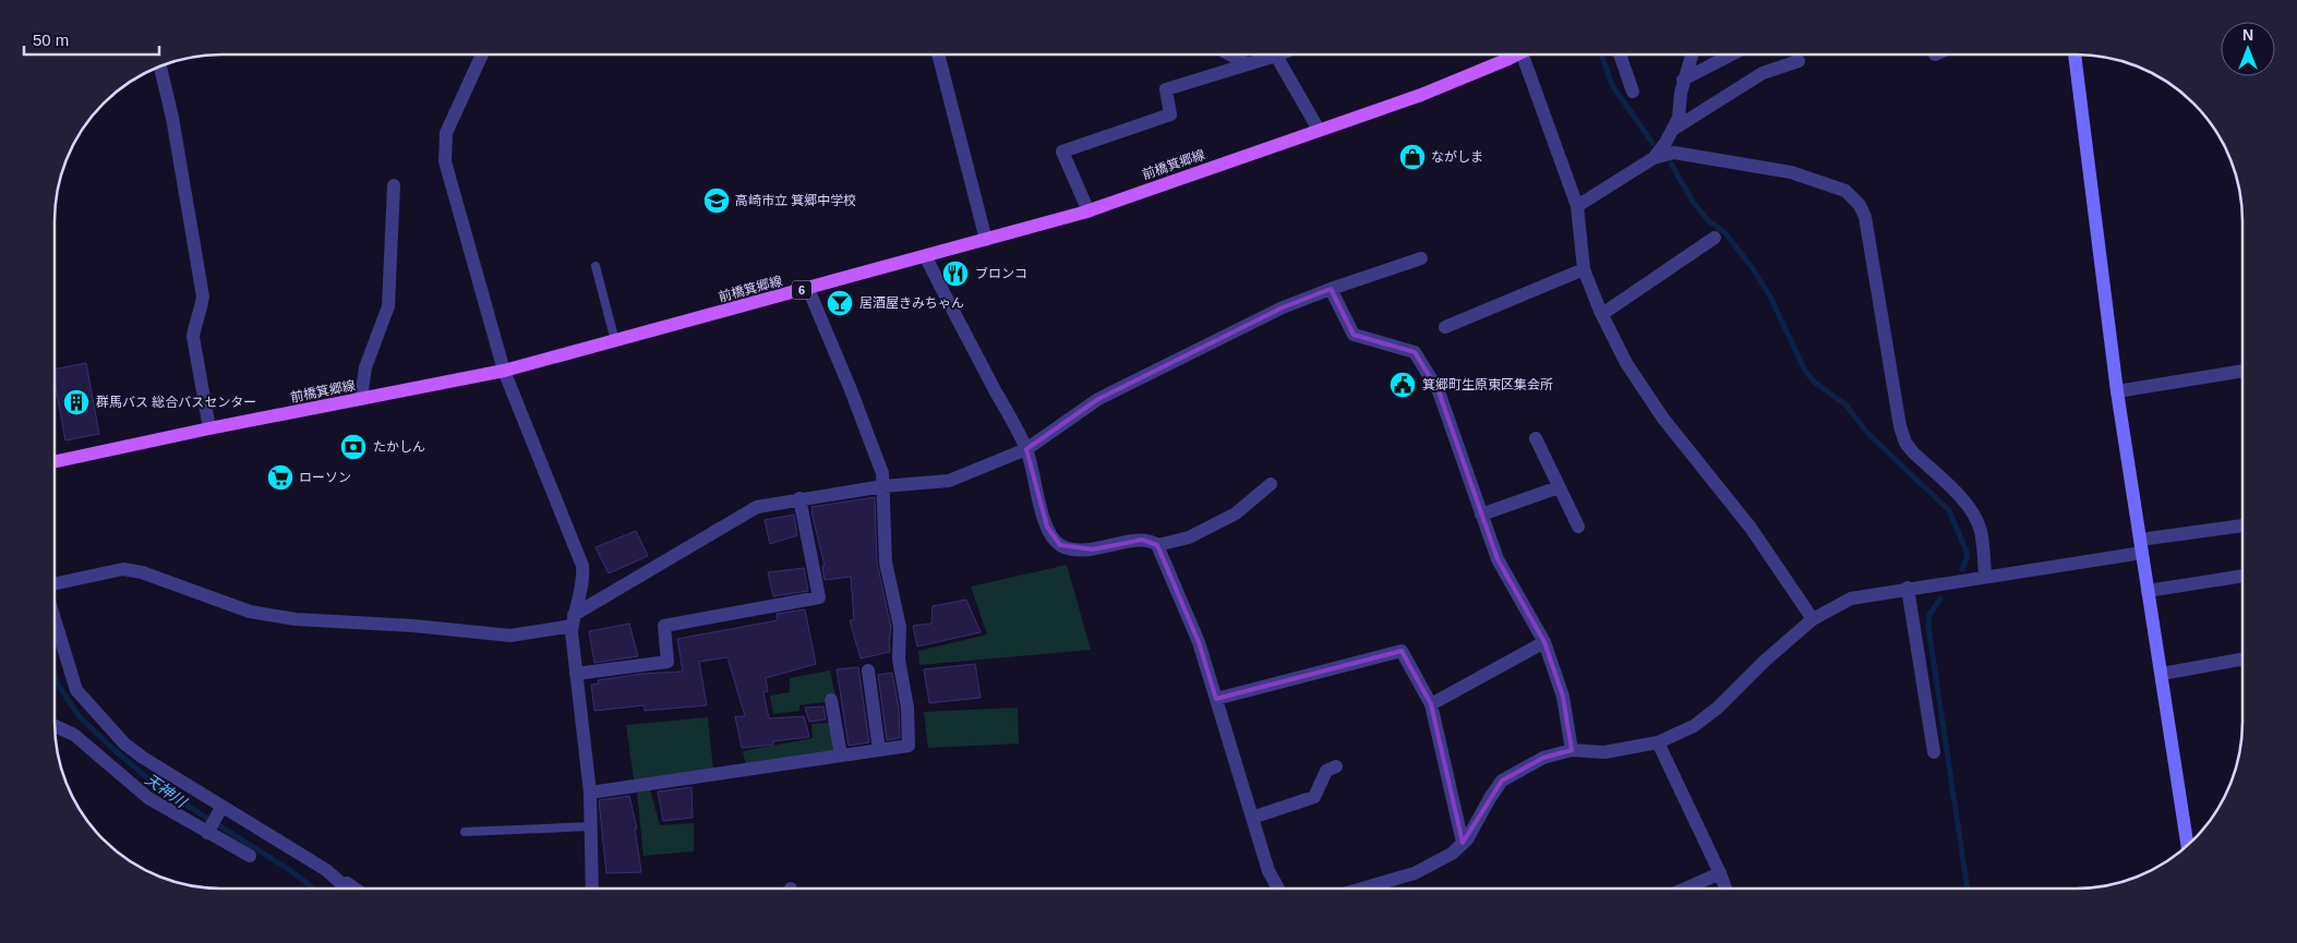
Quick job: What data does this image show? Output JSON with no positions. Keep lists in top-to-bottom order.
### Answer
{
  "streets": {
    "main road": ["前橋箕郷線", "6"]
  },
  "water": ["天神川"],
  "places": {
    "shop": ["ながしま"],
    "school or university": ["高崎市立 箕郷中学校"],
    "restaurant": ["ブロンコ"],
    "bar": ["居酒屋きみちゃん"],
    "public building": ["箕郷町生原東区集会所"],
    "building": ["群馬バス 総合バスセンター"],
    "bank": ["たかしん"],
    "supermarket": ["ローソン"]
  },
  "scale_bar": "50 m",
  "north": "top"
}
